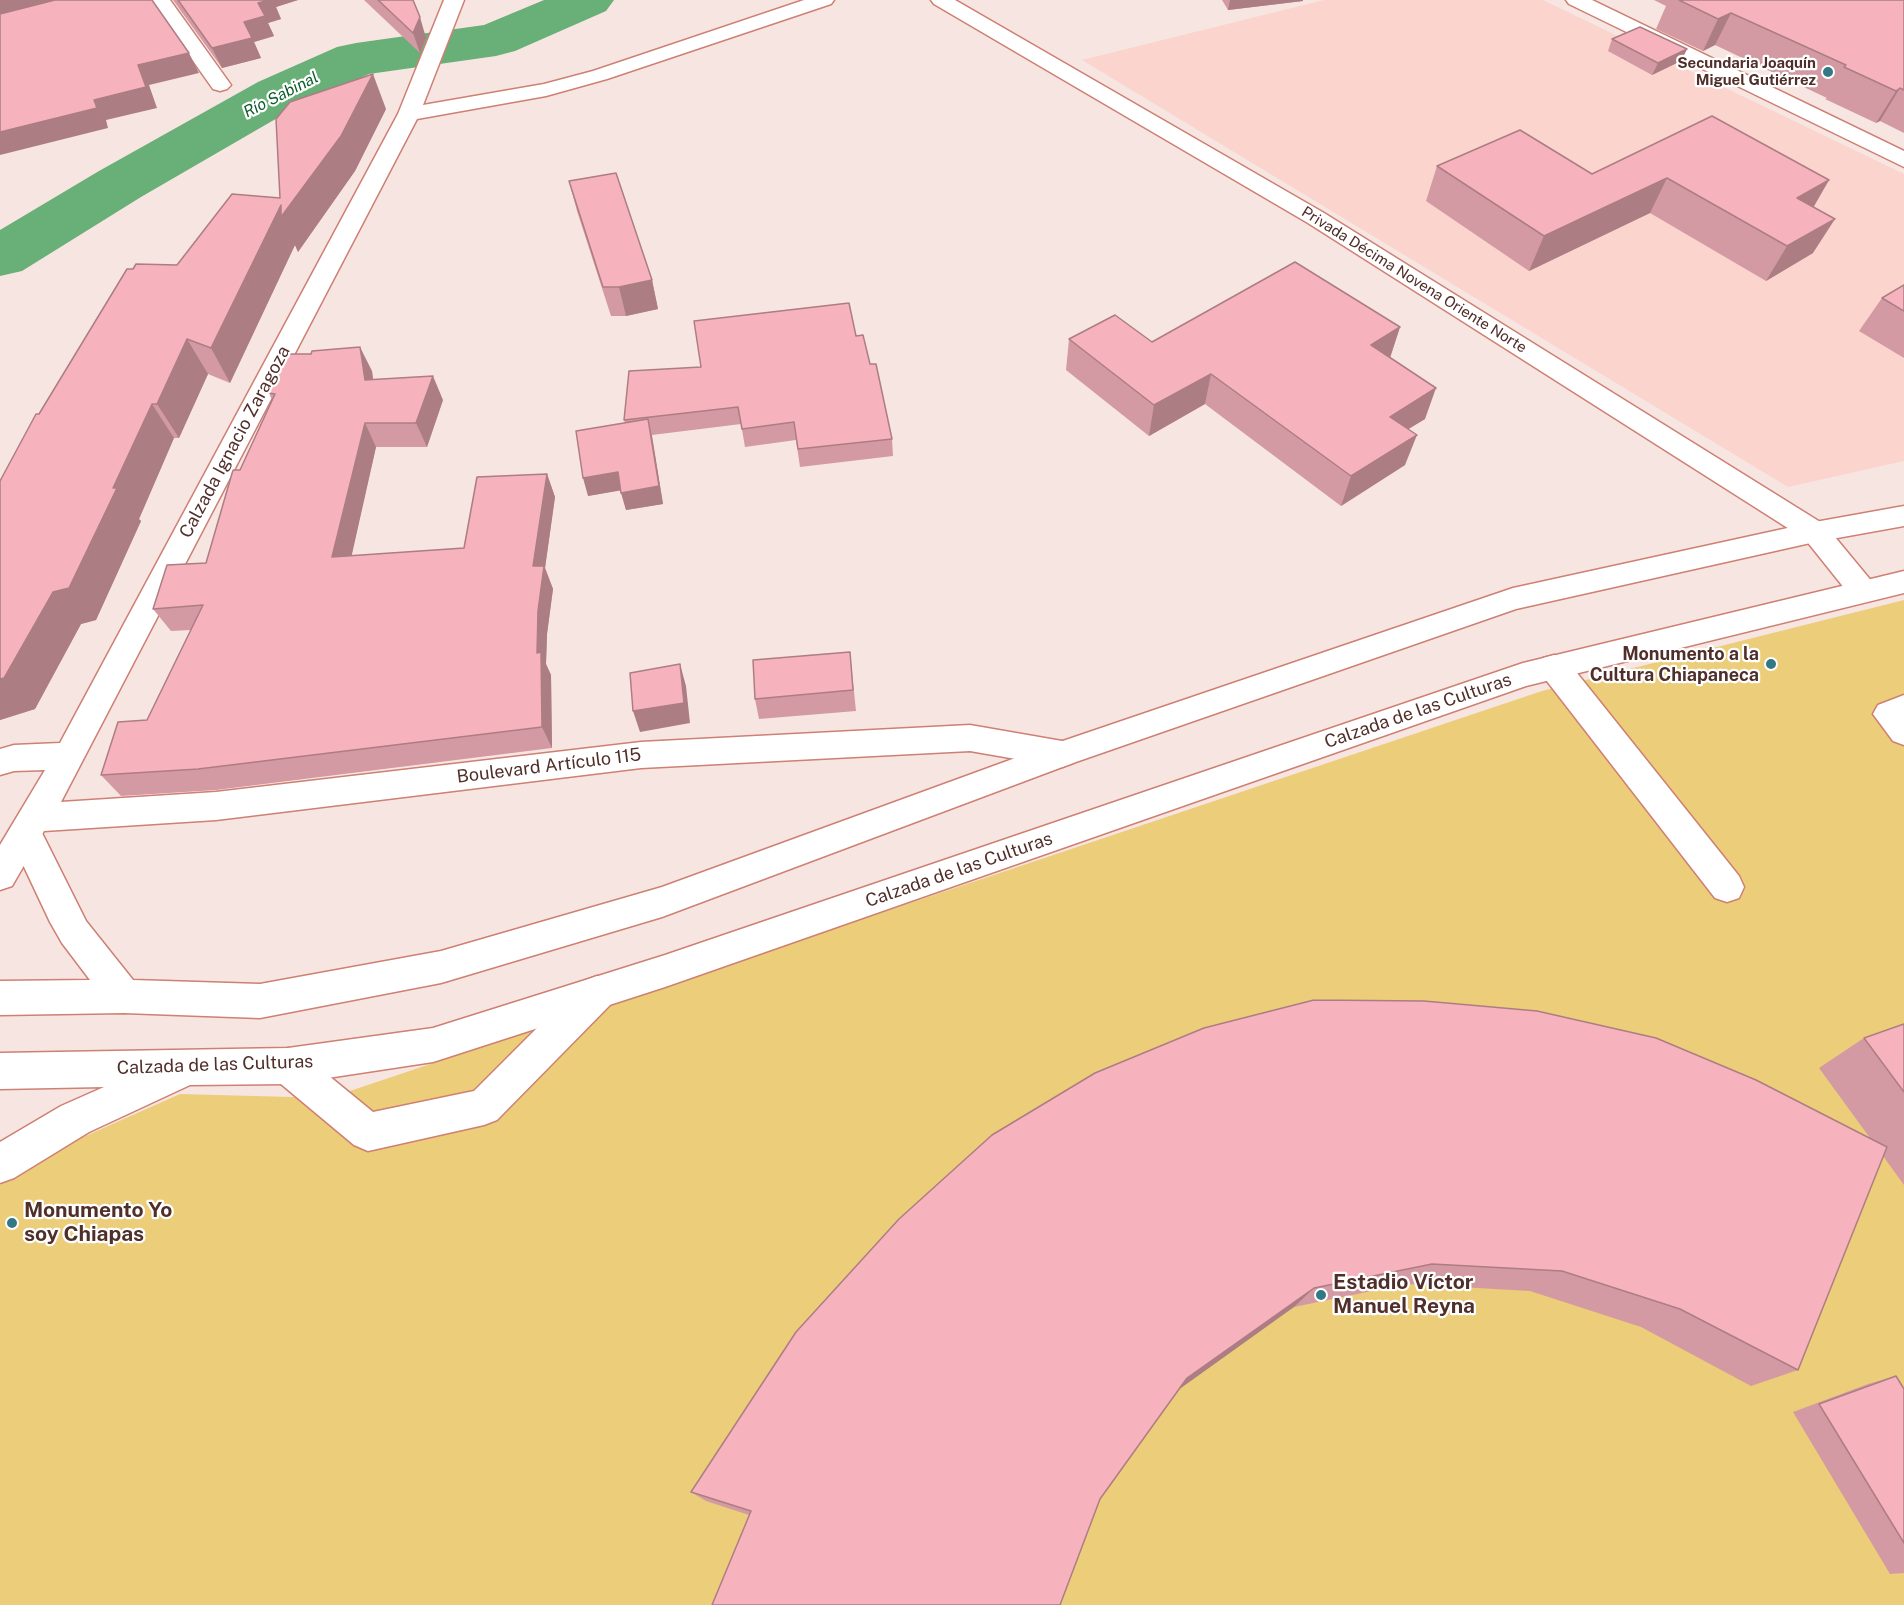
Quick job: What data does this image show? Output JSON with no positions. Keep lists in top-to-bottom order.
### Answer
{
  "streets": {
    "street": [
      "Privada Décima Novena Oriente Norte",
      "Calzada Ignacio Zaragoza",
      "Calzada de las Culturas",
      "Boulevard Artículo 115"
    ]
  },
  "crossings": [
    ["Privada Décima Novena Oriente Norte", "Calzada de las Culturas"],
    ["Calzada Ignacio Zaragoza", "Boulevard Artículo 115"]
  ],
  "water": ["Río Sabinal"],
  "places": [
    "Secundaria Joaquín Miguel Gutiérrez",
    "Monumento a la Cultura Chiapaneca",
    "Monumento Yo soy Chiapas",
    "Estadio Víctor Manuel Reyna"
  ]
}
